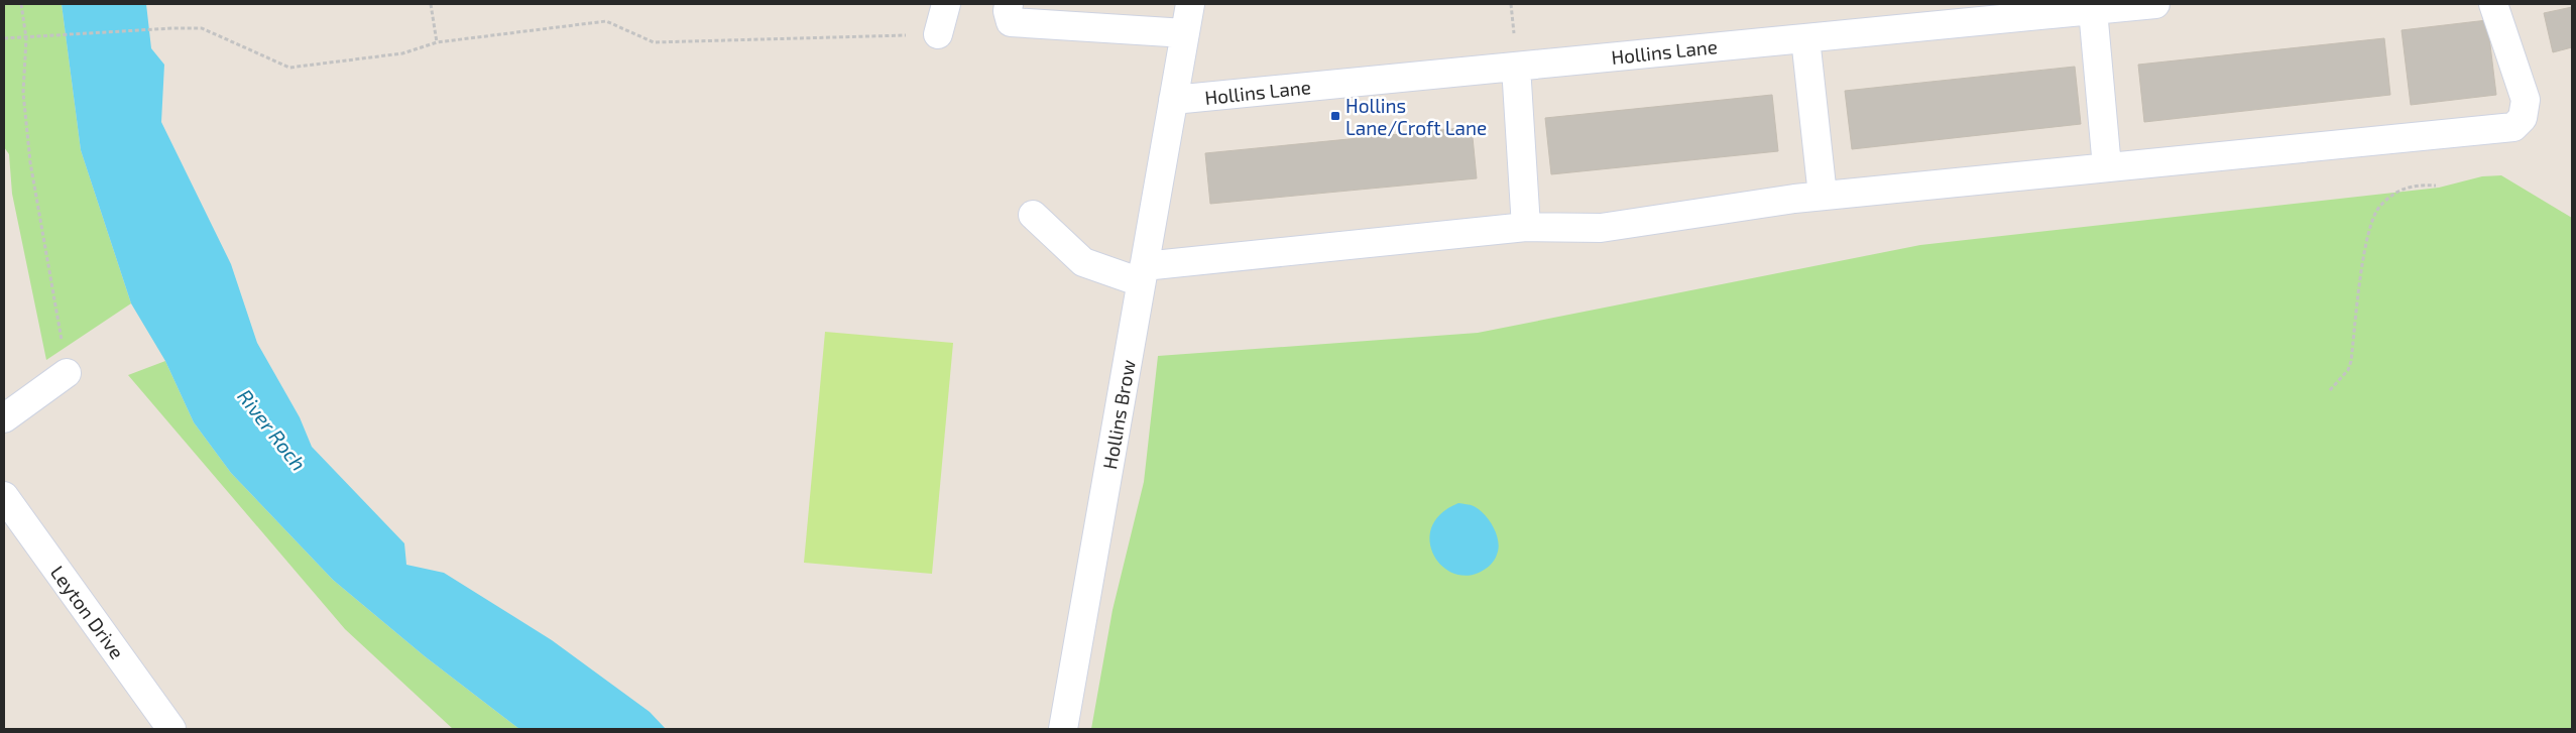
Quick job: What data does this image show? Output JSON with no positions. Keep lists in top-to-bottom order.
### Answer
{
  "streets": {
    "street": ["Hollins Lane", "Hollins Brow", "Leyton Drive"]
  },
  "crossings": [
    ["Hollins Lane", "Hollins Brow"]
  ],
  "water": ["River Roch"],
  "places": {
    "transit": ["Hollins Lane/Croft Lane"]
  }
}
